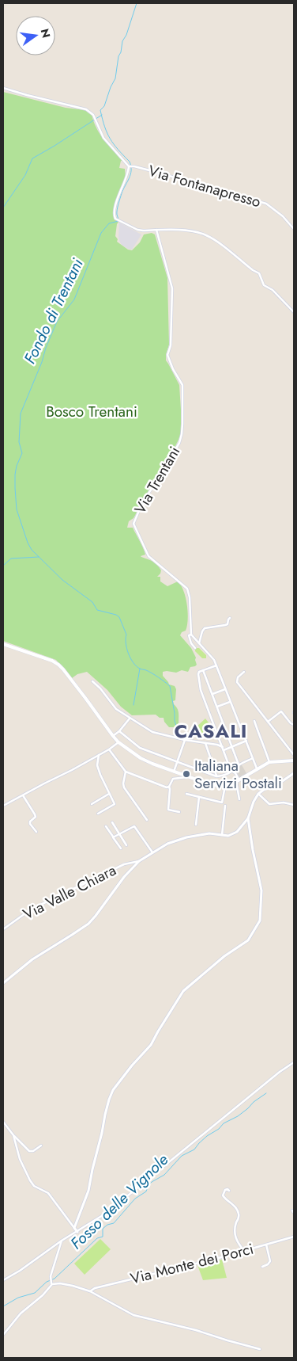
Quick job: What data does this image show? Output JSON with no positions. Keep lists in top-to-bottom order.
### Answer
{
  "streets": {
    "street": [
      "Via Fontanapresso",
      "Via Trentani",
      "Via Valle Chiara",
      "Via Monte dei Porci"
    ]
  },
  "districts": ["CASALI"],
  "water": ["Fondo di Trentani", "Fosso delle Vignole"],
  "parks": ["Bosco Trentani"],
  "places": ["Italiana Servizi Postali"],
  "north": "right"
}
